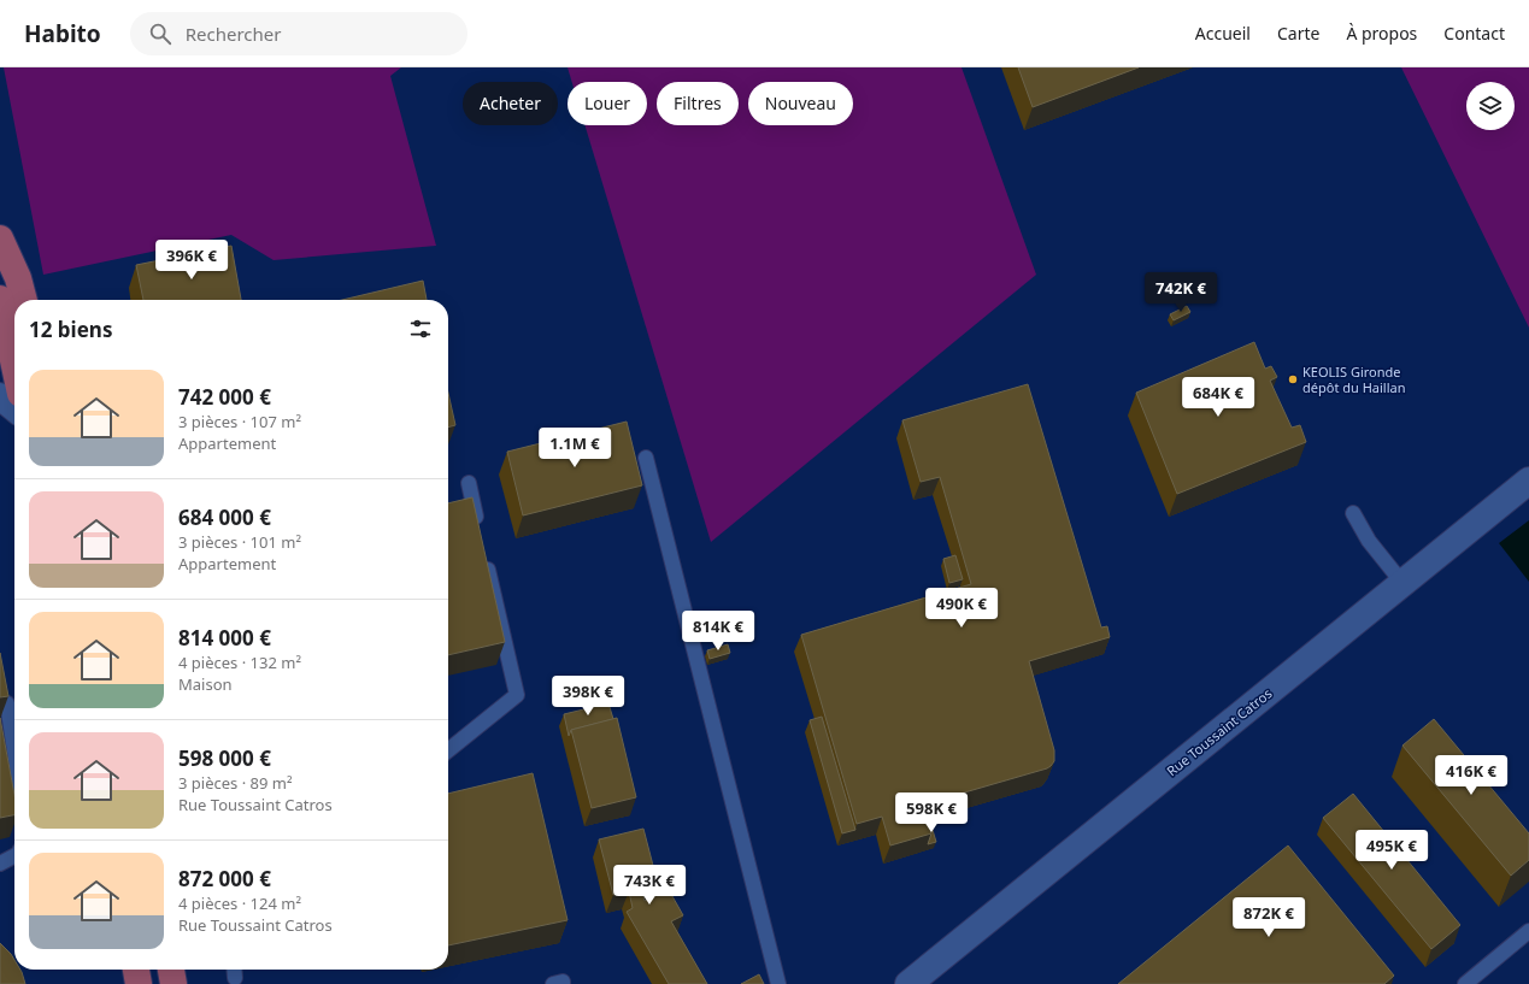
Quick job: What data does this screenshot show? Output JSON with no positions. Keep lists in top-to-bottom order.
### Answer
{
  "streets": {
    "street": ["Rue Toussaint Catros"]
  },
  "places": ["KEOLIS Gironde dépôt du Haillan"],
  "page": {
    "header": "Habito",
    "search": "Rechercher",
    "nav": [
      "Accueil",
      "Carte",
      "À propos",
      "Contact"
    ],
    "chip": [
      "Acheter",
      "Louer",
      "Filtres",
      "Nouveau"
    ],
    "price": [
      "396K €",
      "742K €",
      "684K €",
      "1.1M €",
      "490K €",
      "814K €",
      "398K €",
      "416K €",
      "598K €",
      "495K €",
      "743K €",
      "872K €"
    ],
    "heading": "12 biens",
    "list": [
      {
        "name": "742 000 €",
        "note": "3 pièces · 107 m² · Appartement"
      },
      {
        "name": "684 000 €",
        "note": "3 pièces · 101 m² · Appartement"
      },
      {
        "name": "814 000 €",
        "note": "4 pièces · 132 m² · Maison"
      },
      {
        "name": "598 000 €",
        "note": "3 pièces · 89 m² · Rue Toussaint Catros"
      },
      {
        "name": "872 000 €",
        "note": "4 pièces · 124 m² · Rue Toussaint Catros"
      }
    ]
  }
}
